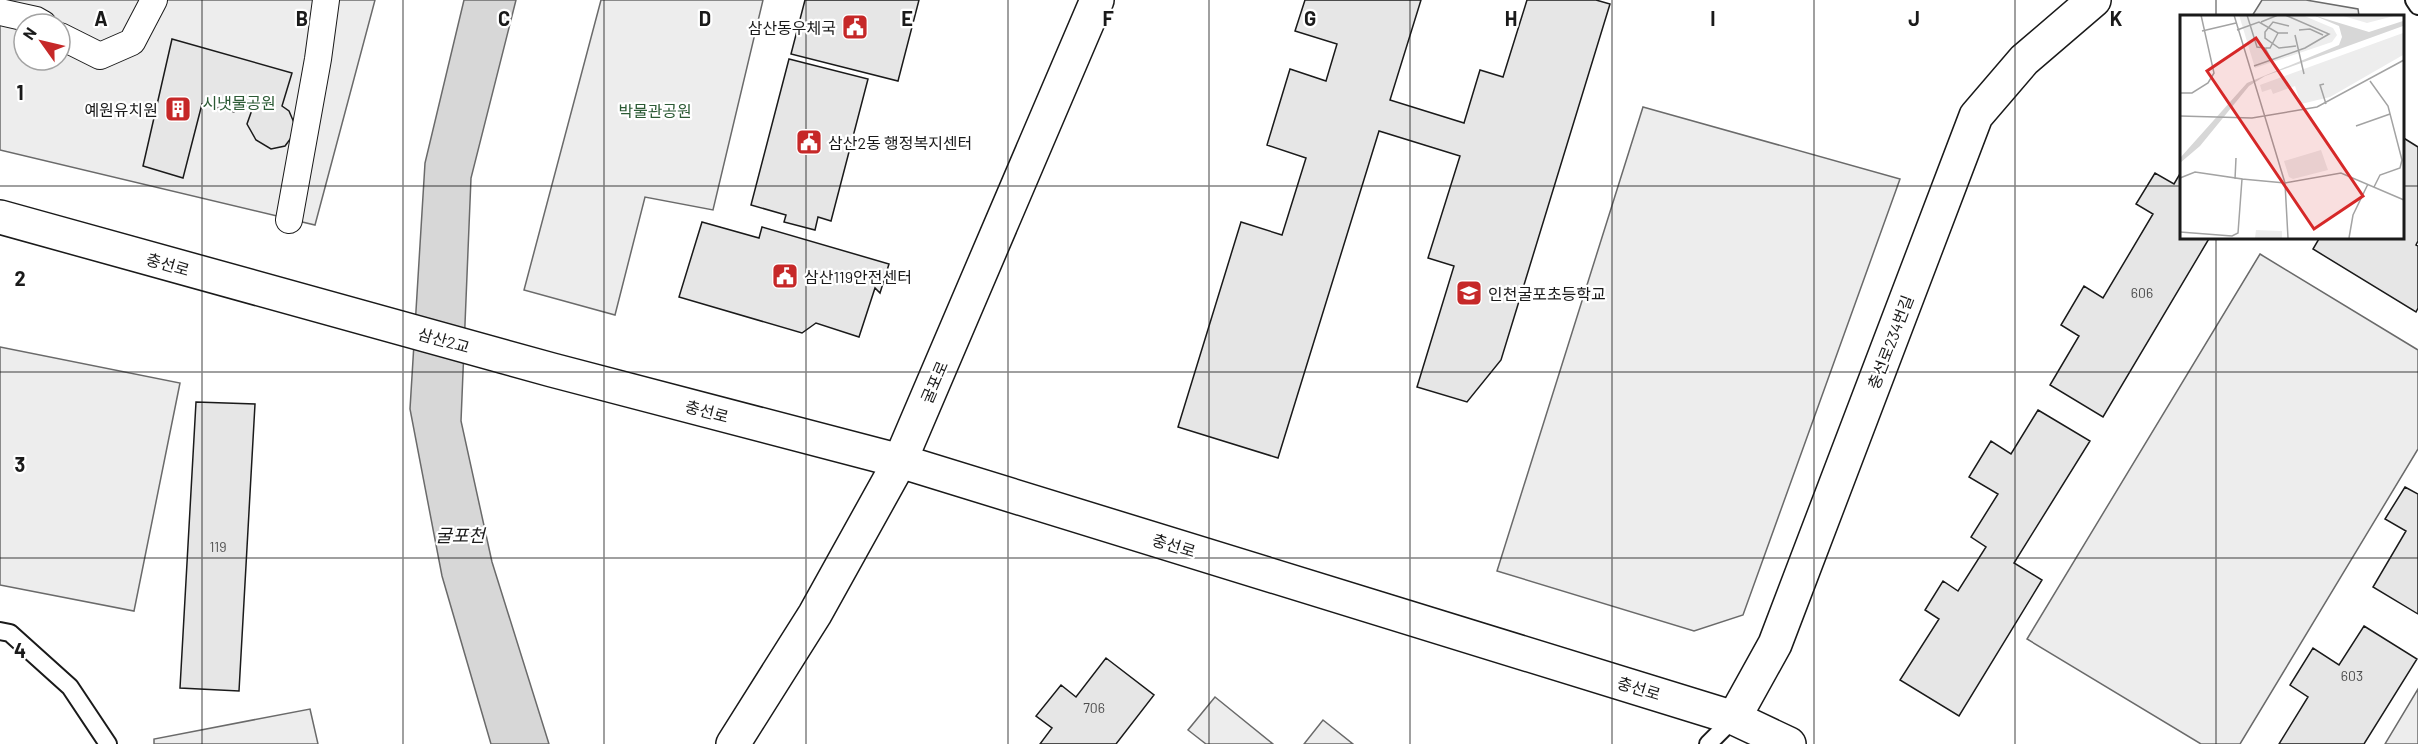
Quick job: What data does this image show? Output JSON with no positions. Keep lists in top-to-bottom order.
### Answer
{
  "streets": {
    "street": [
      "충선로",
      "삼산2교",
      "충선로234번길",
      "굴포로"
    ]
  },
  "crossings": [
    ["충선로", "삼산2교"],
    ["충선로", "충선로234번길"],
    ["충선로", "굴포로"]
  ],
  "water": ["굴포천"],
  "parks": ["시냇물공원", "박물관공원"],
  "places": {
    "public building": ["삼산동우체국", "삼산2동 행정복지센터", "삼산119안전센터"],
    "building": ["예원유치원"],
    "school or university": ["인천굴포초등학교"]
  },
  "house_numbers": [
    "606",
    "119",
    "603",
    "706"
  ],
  "north": "top left",
  "grid": {
    "columns": [
      "A",
      "B",
      "C",
      "D",
      "E",
      "F",
      "G",
      "H",
      "I",
      "J",
      "K"
    ],
    "rows": [
      "1",
      "2",
      "3",
      "4"
    ]
  }
}
